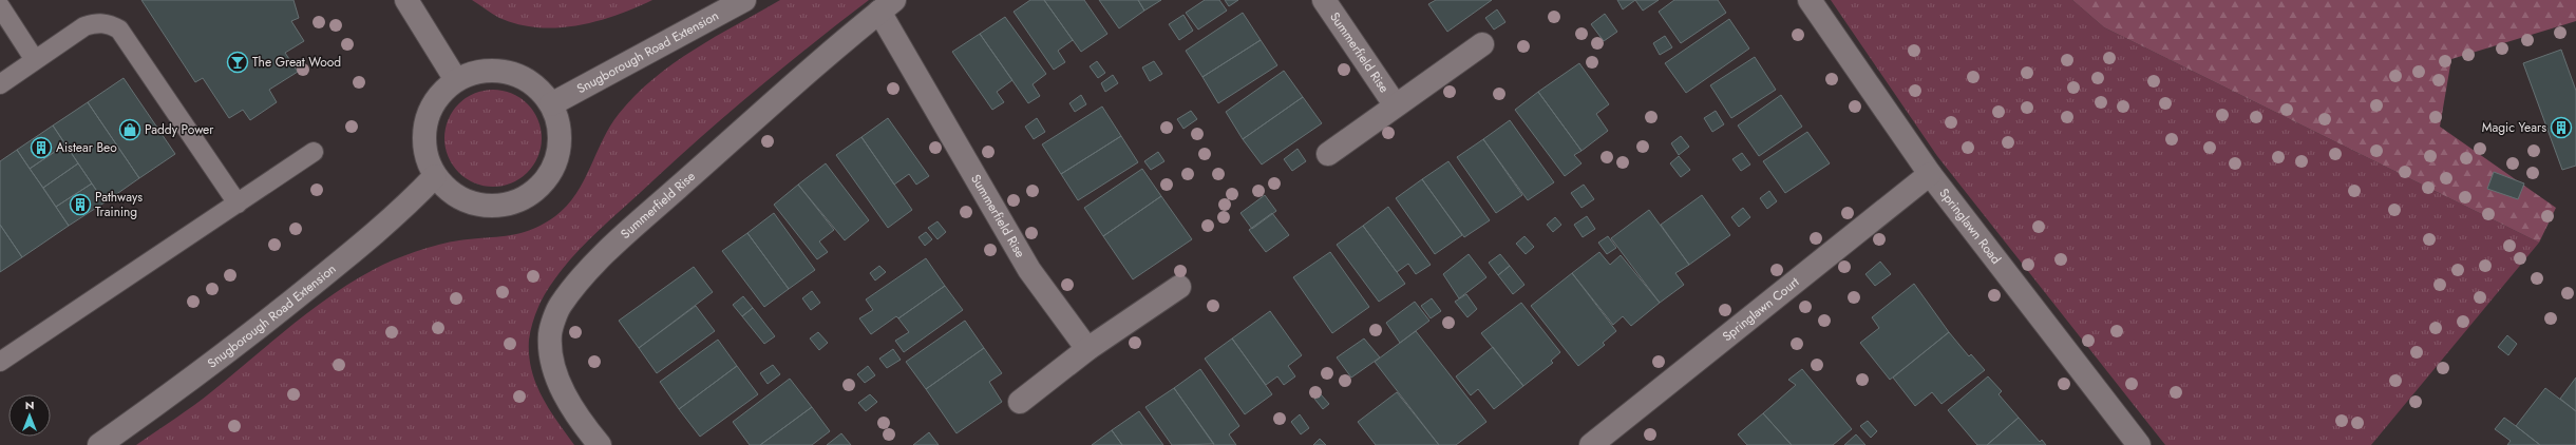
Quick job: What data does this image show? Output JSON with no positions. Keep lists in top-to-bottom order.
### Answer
{
  "streets": {
    "street": [
      "Summerfield Rise",
      "Snugborough Road Extension",
      "Springlawn Road",
      "Springlawn Court"
    ]
  },
  "crossings": [
    ["Springlawn Road", "Springlawn Court"]
  ],
  "places": {
    "bar": ["The Great Wood"],
    "building": ["Magic Years", "Aistear Beo", "Pathways Training"],
    "shop": ["Paddy Power"]
  },
  "north": "top"
}
